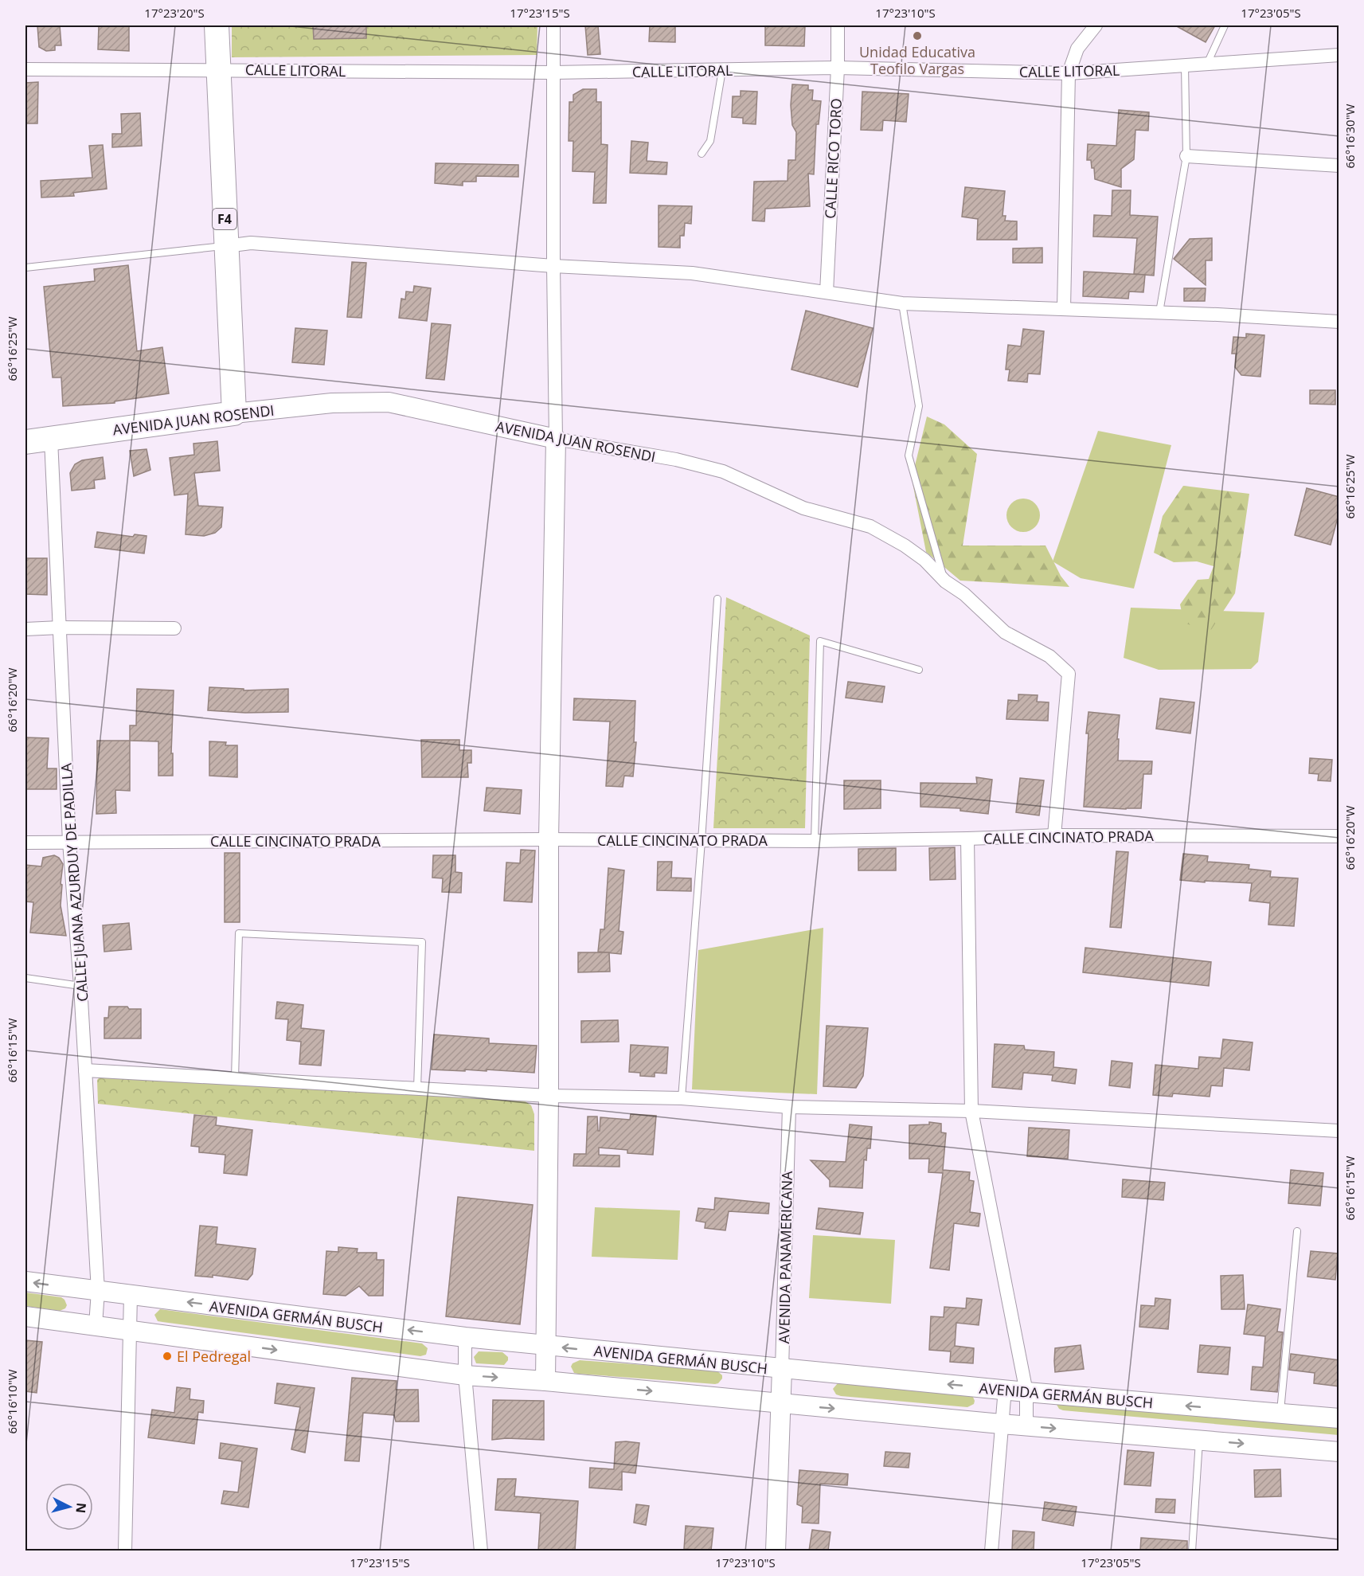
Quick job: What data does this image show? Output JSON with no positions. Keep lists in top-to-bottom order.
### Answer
{
  "streets": {
    "highway": ["F4", "AVENIDA JUAN ROSENDI"],
    "main road": ["AVENIDA PANAMERICANA", "AVENIDA GERMÁN BUSCH"],
    "street": [
      "CALLE LITORAL",
      "CALLE RICO TORO",
      "CALLE CINCINATO PRADA",
      "CALLE JUANA AZURDUY DE PADILLA"
    ]
  },
  "crossings": [
    ["CALLE LITORAL", "CALLE RICO TORO"],
    ["CALLE LITORAL", "F4"],
    ["F4", "AVENIDA JUAN ROSENDI"],
    ["AVENIDA JUAN ROSENDI", "CALLE CINCINATO PRADA"],
    ["AVENIDA JUAN ROSENDI", "CALLE JUANA AZURDUY DE PADILLA"],
    ["CALLE CINCINATO PRADA", "CALLE JUANA AZURDUY DE PADILLA"],
    ["CALLE JUANA AZURDUY DE PADILLA", "AVENIDA GERMÁN BUSCH"],
    ["AVENIDA PANAMERICANA", "AVENIDA GERMÁN BUSCH"]
  ],
  "places": ["Unidad Educativa Teofilo Vargas", "El Pedregal"],
  "north": "right",
  "coordinates": [
    "17°23'20\"S",
    "17°23'15\"S",
    "17°23'10\"S",
    "17°23'05\"S",
    "66°16'30\"W",
    "66°16'25\"W",
    "66°16'20\"W",
    "66°16'15\"W",
    "66°16'10\"W"
  ]
}
